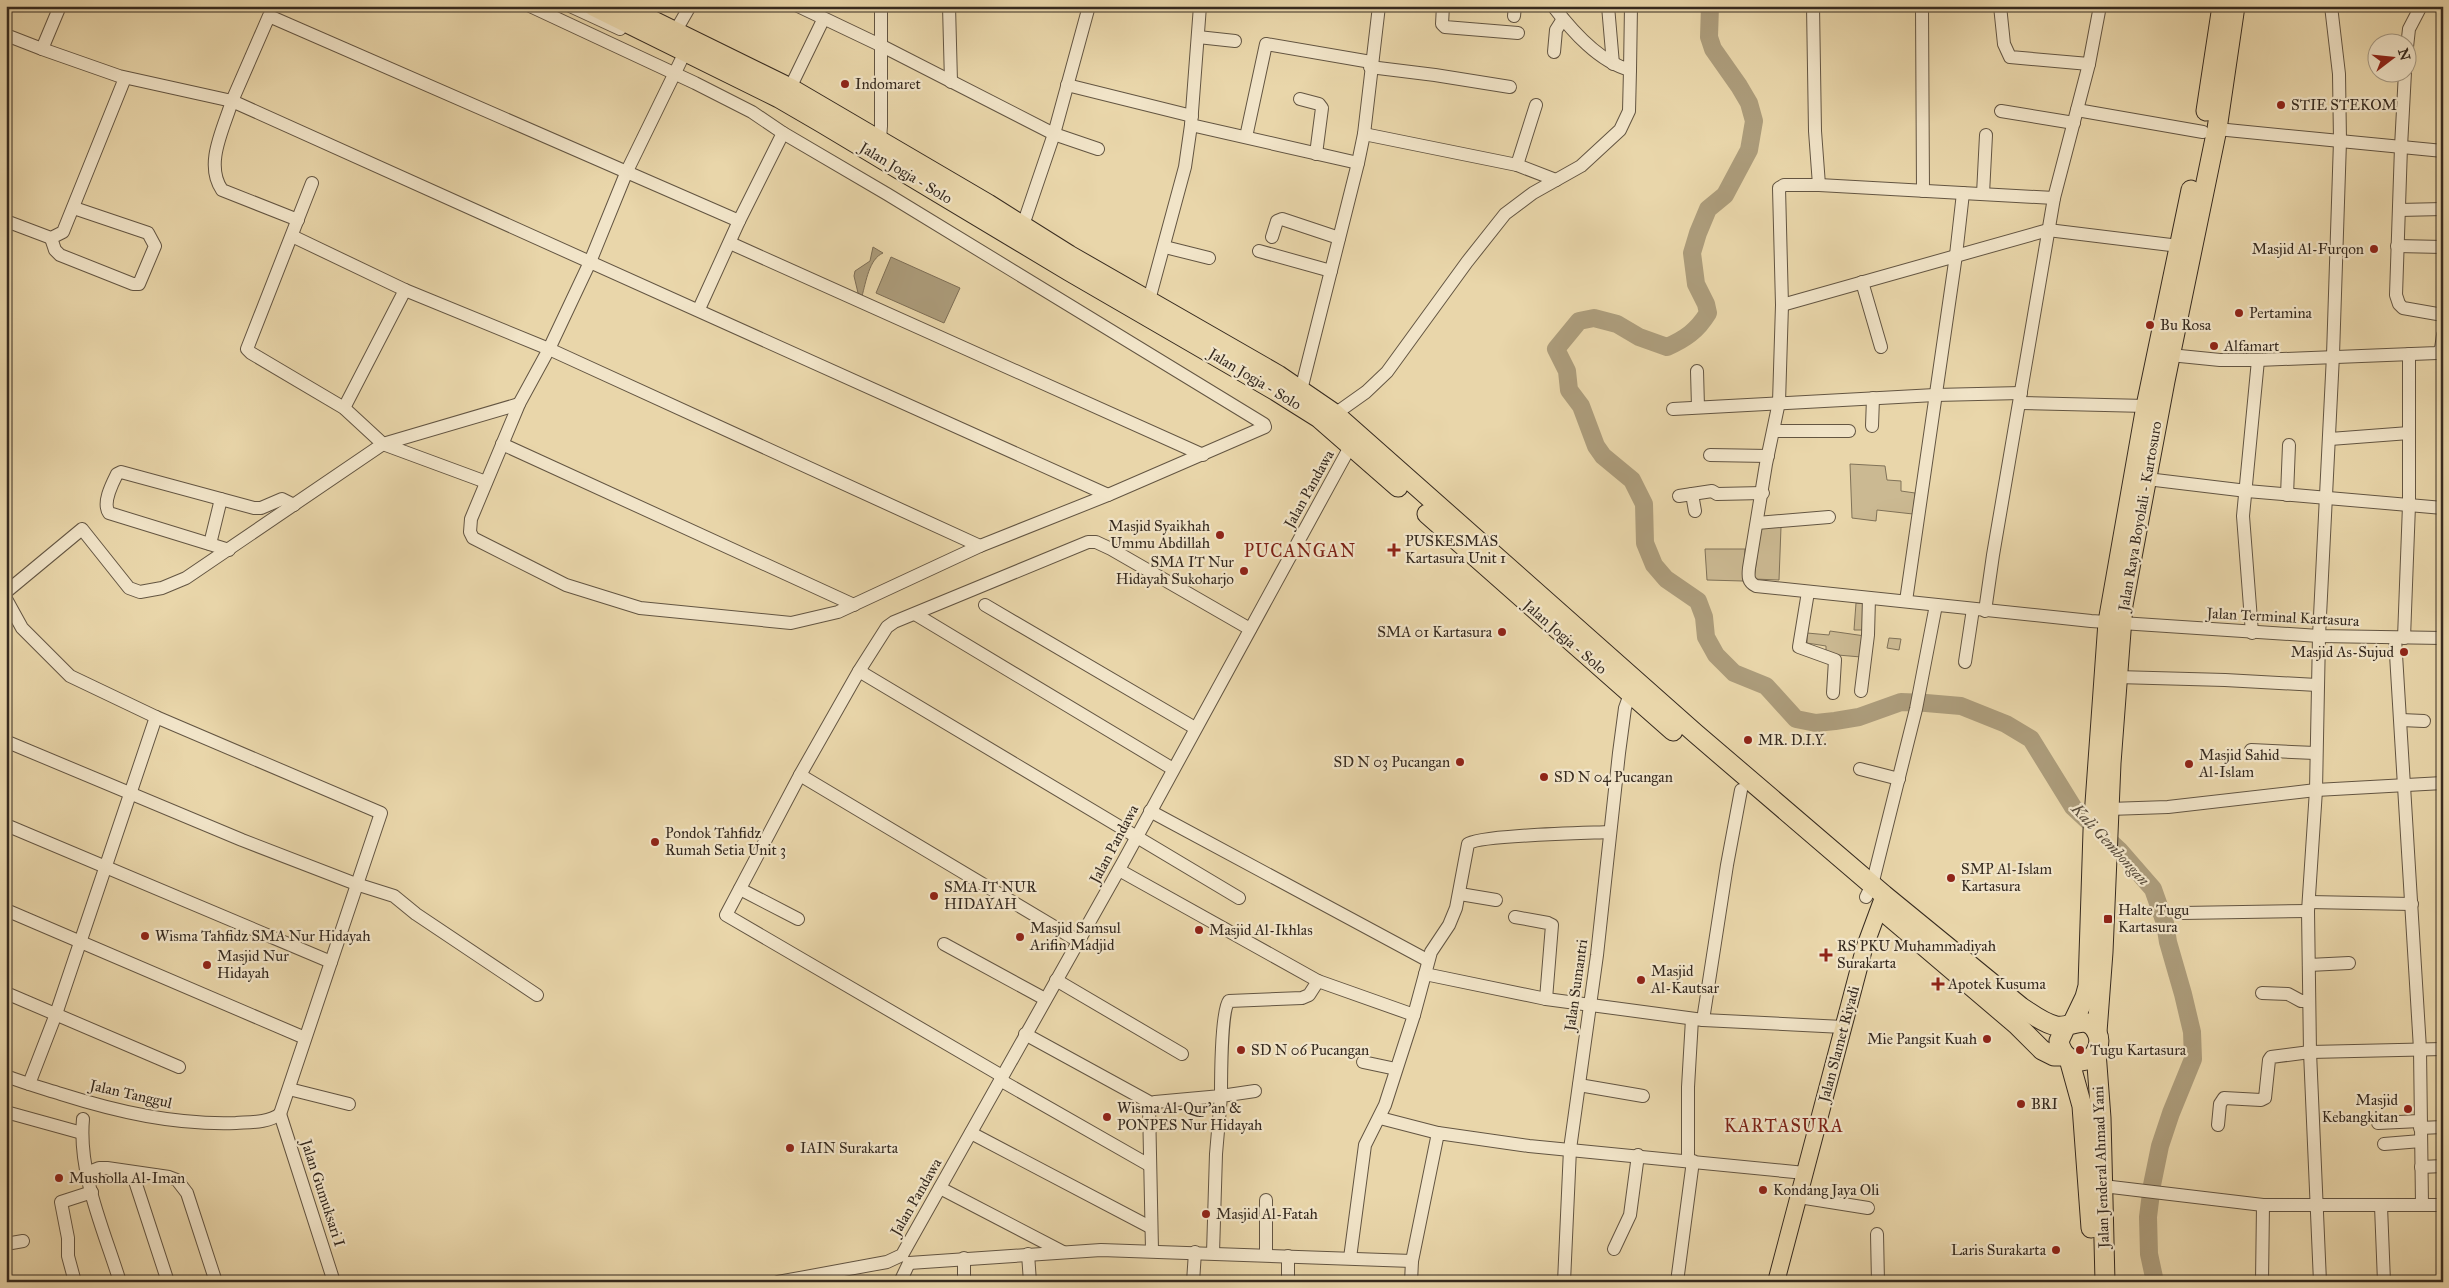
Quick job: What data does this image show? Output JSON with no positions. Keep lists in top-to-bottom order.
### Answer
{
  "streets": {
    "highway": ["Jalan Jogja - Solo", "Jalan Raya Boyolali - Kartosuro", "Jalan Jenderal Ahmad Yani"],
    "main road": ["Jalan Slamet Riyadi"],
    "street": [
      "Jalan Pandawa",
      "Jalan Terminal Kartasura",
      "Jalan Sumantri",
      "Jalan Tanggul",
      "Jalan Gumuksari I"
    ]
  },
  "crossings": [
    ["Jalan Jogja - Solo", "Jalan Pandawa"],
    ["Jalan Jogja - Solo", "Jalan Sumantri"],
    ["Jalan Jogja - Solo", "Jalan Slamet Riyadi"],
    ["Jalan Raya Boyolali - Kartosuro", "Jalan Terminal Kartasura"],
    ["Jalan Raya Boyolali - Kartosuro", "Jalan Jenderal Ahmad Yani"],
    ["Jalan Tanggul", "Jalan Gumuksari I"]
  ],
  "districts": ["PUCANGAN", "KARTASURA"],
  "water": ["Kali Gembongan"],
  "places": {
    "other": [
      "Indomaret",
      "STIE STEKOM",
      "Masjid Al-Furqon",
      "Pertamina",
      "Bu Rosa",
      "Alfamart",
      "Masjid Syaikhah Ummu Abdillah",
      "SMA IT Nur Hidayah Sukoharjo",
      "SMA 01 Kartasura",
      "Masjid As-Sujud",
      "MR. D.I.Y.",
      "SD N 03 Pucangan",
      "Masjid Sahid Al-Islam",
      "SD N 04 Pucangan",
      "Pondok Tahfidz Rumah Setia Unit 3",
      "SMP Al-Islam Kartasura",
      "SMA IT NUR HIDAYAH",
      "Masjid Al-Ikhlas",
      "Wisma Tahfidz SMA Nur Hidayah",
      "Masjid Samsul Arifin Madjid",
      "Masjid Nur Hidayah",
      "Masjid Al-Kautsar",
      "Mie Pangsit Kuah",
      "SD N 06 Pucangan",
      "Tugu Kartasura",
      "BRI",
      "Masjid Kebangkitan",
      "Wisma Al-Qur'an & PONPES Nur Hidayah",
      "IAIN Surakarta",
      "Musholla Al-Iman",
      "Kondang Jaya Oli",
      "Masjid Al-Fatah",
      "Laris Surakarta"
    ],
    "health": ["PUSKESMAS Kartasura Unit 1", "RS PKU Muhammadiyah Surakarta", "Apotek Kusuma"],
    "transit": ["Halte Tugu Kartasura"]
  },
  "north": "right"
}
